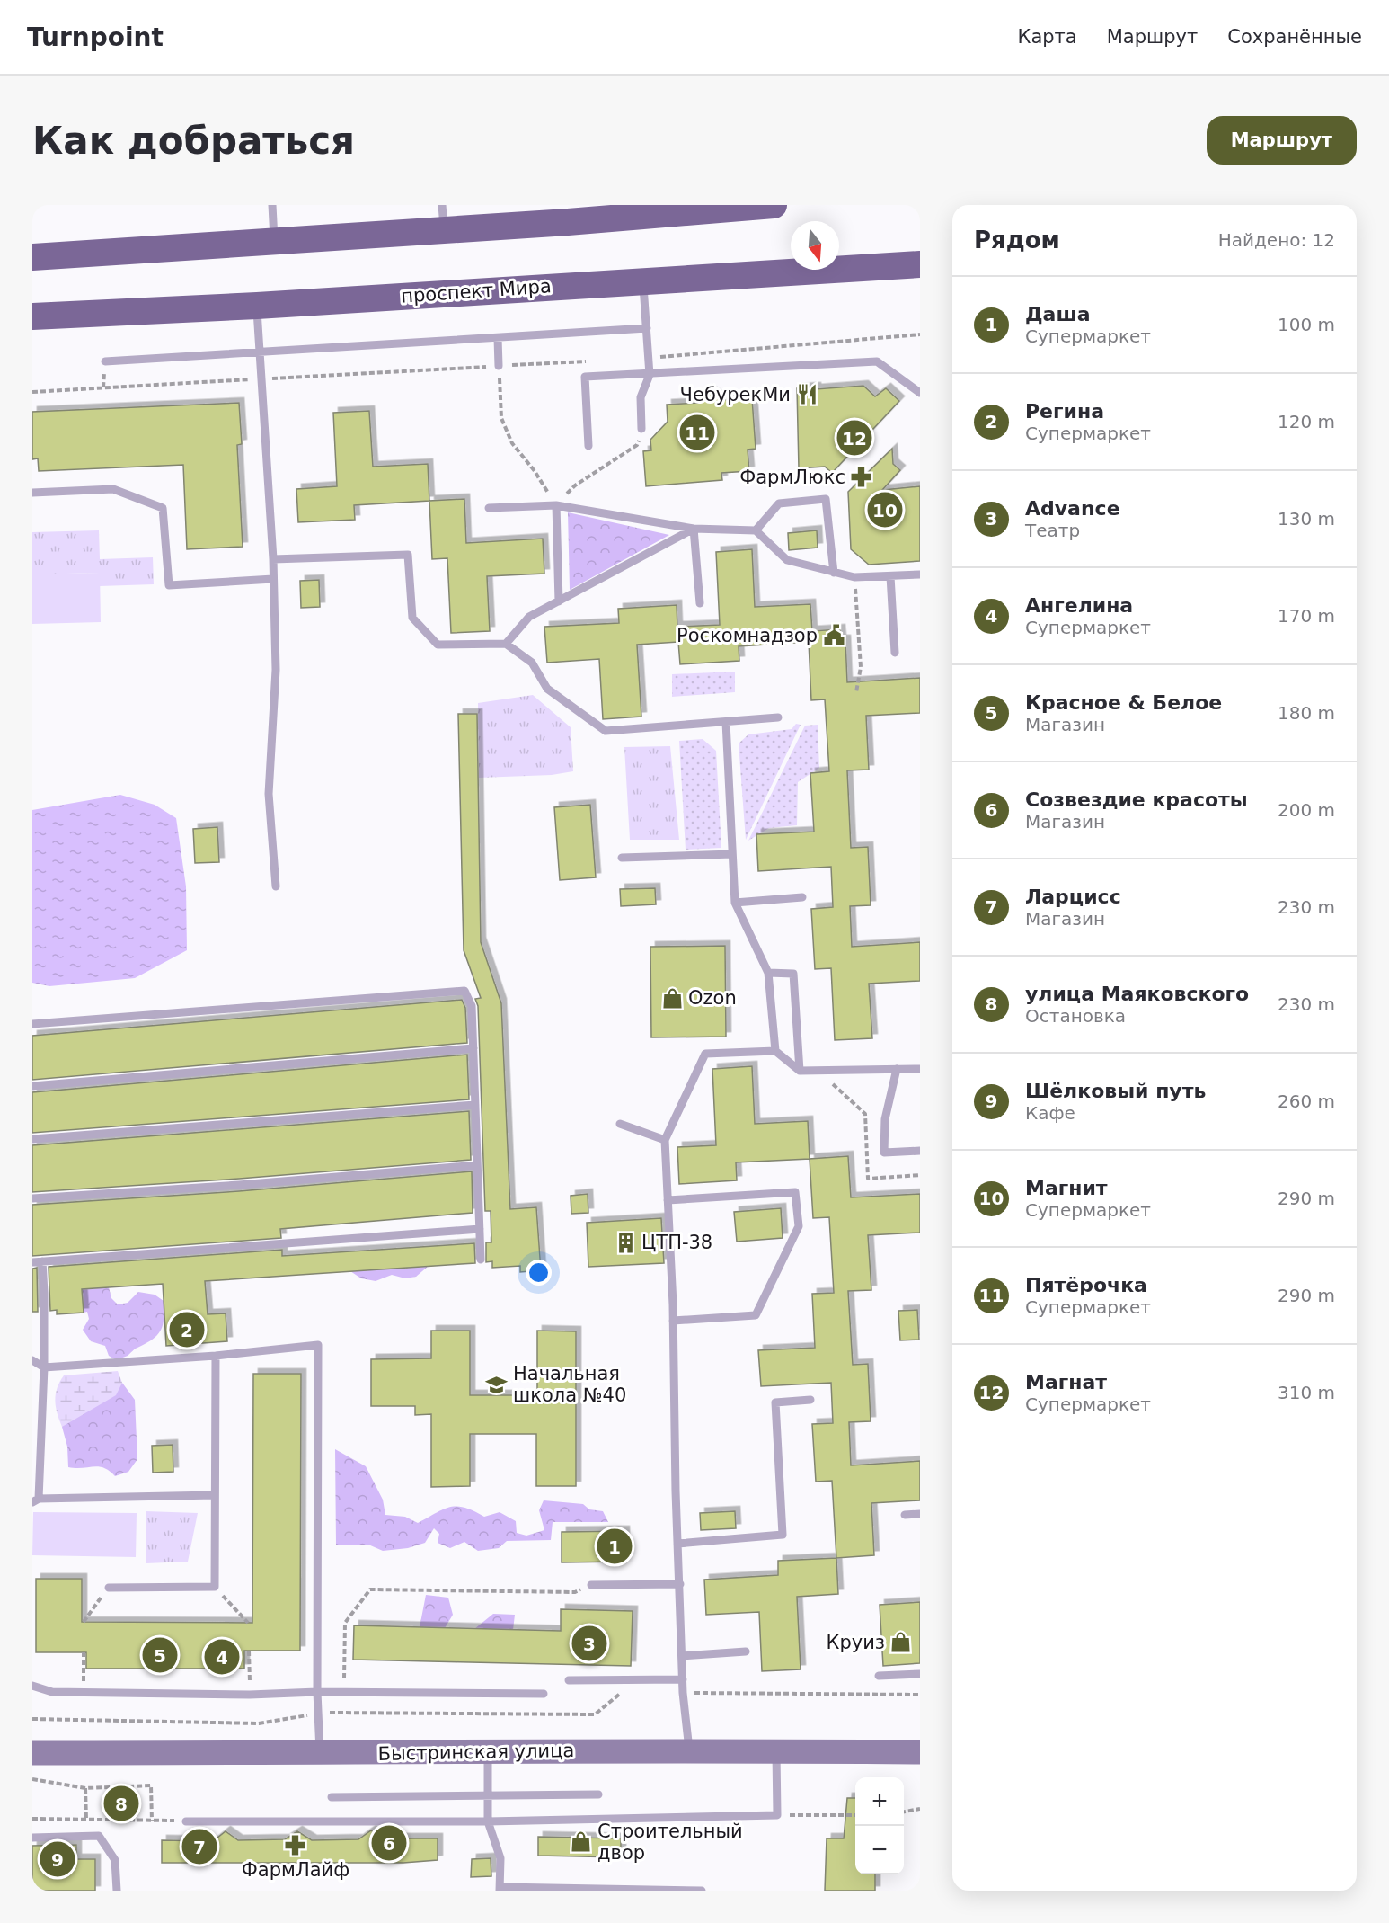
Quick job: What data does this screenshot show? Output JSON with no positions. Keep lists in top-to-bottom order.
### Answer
{
  "streets": {
    "main road": ["проспект Мира", "Быстринская улица"]
  },
  "places": {
    "restaurant": ["ЧебурекМи"],
    "pharmacy": ["ФармЛюкс", "ФармЛайф"],
    "public building": ["Роскомнадзор"],
    "shop": ["Ozon", "Круиз", "Строительный двор"],
    "building": ["ЦТП-38"],
    "school or university": ["Начальная школа №40"]
  },
  "north": "bottom",
  "page": {
    "header": "Turnpoint",
    "nav": ["Карта", "Маршрут", "Сохранённые"],
    "buttons": "Маршрут",
    "title": "Как добраться",
    "heading": ["Рядом", "Найдено: 12"],
    "list": [
      {
        "mark": "1",
        "name": "Даша",
        "note": "Супермаркет",
        "value": "100 m"
      },
      {
        "mark": "2",
        "name": "Регина",
        "note": "Супермаркет",
        "value": "120 m"
      },
      {
        "mark": "3",
        "name": "Advance",
        "note": "Театр",
        "value": "130 m"
      },
      {
        "mark": "4",
        "name": "Ангелина",
        "note": "Супермаркет",
        "value": "170 m"
      },
      {
        "mark": "5",
        "name": "Красное & Белое",
        "note": "Магазин",
        "value": "180 m"
      },
      {
        "mark": "6",
        "name": "Созвездие красоты",
        "note": "Магазин",
        "value": "200 m"
      },
      {
        "mark": "7",
        "name": "Ларцисс",
        "note": "Магазин",
        "value": "230 m"
      },
      {
        "mark": "8",
        "name": "улица Маяковского",
        "note": "Остановка",
        "value": "230 m"
      },
      {
        "mark": "9",
        "name": "Шёлковый путь",
        "note": "Кафе",
        "value": "260 m"
      },
      {
        "mark": "10",
        "name": "Магнит",
        "note": "Супермаркет",
        "value": "290 m"
      },
      {
        "mark": "11",
        "name": "Пятёрочка",
        "note": "Супермаркет",
        "value": "290 m"
      },
      {
        "mark": "12",
        "name": "Магнат",
        "note": "Супермаркет",
        "value": "310 m"
      }
    ],
    "pins": [
      "11",
      "12",
      "10",
      "2",
      "1",
      "3",
      "5",
      "4",
      "8",
      "6",
      "7",
      "9"
    ],
    "map_buttons": ["+", "−"]
  }
}
